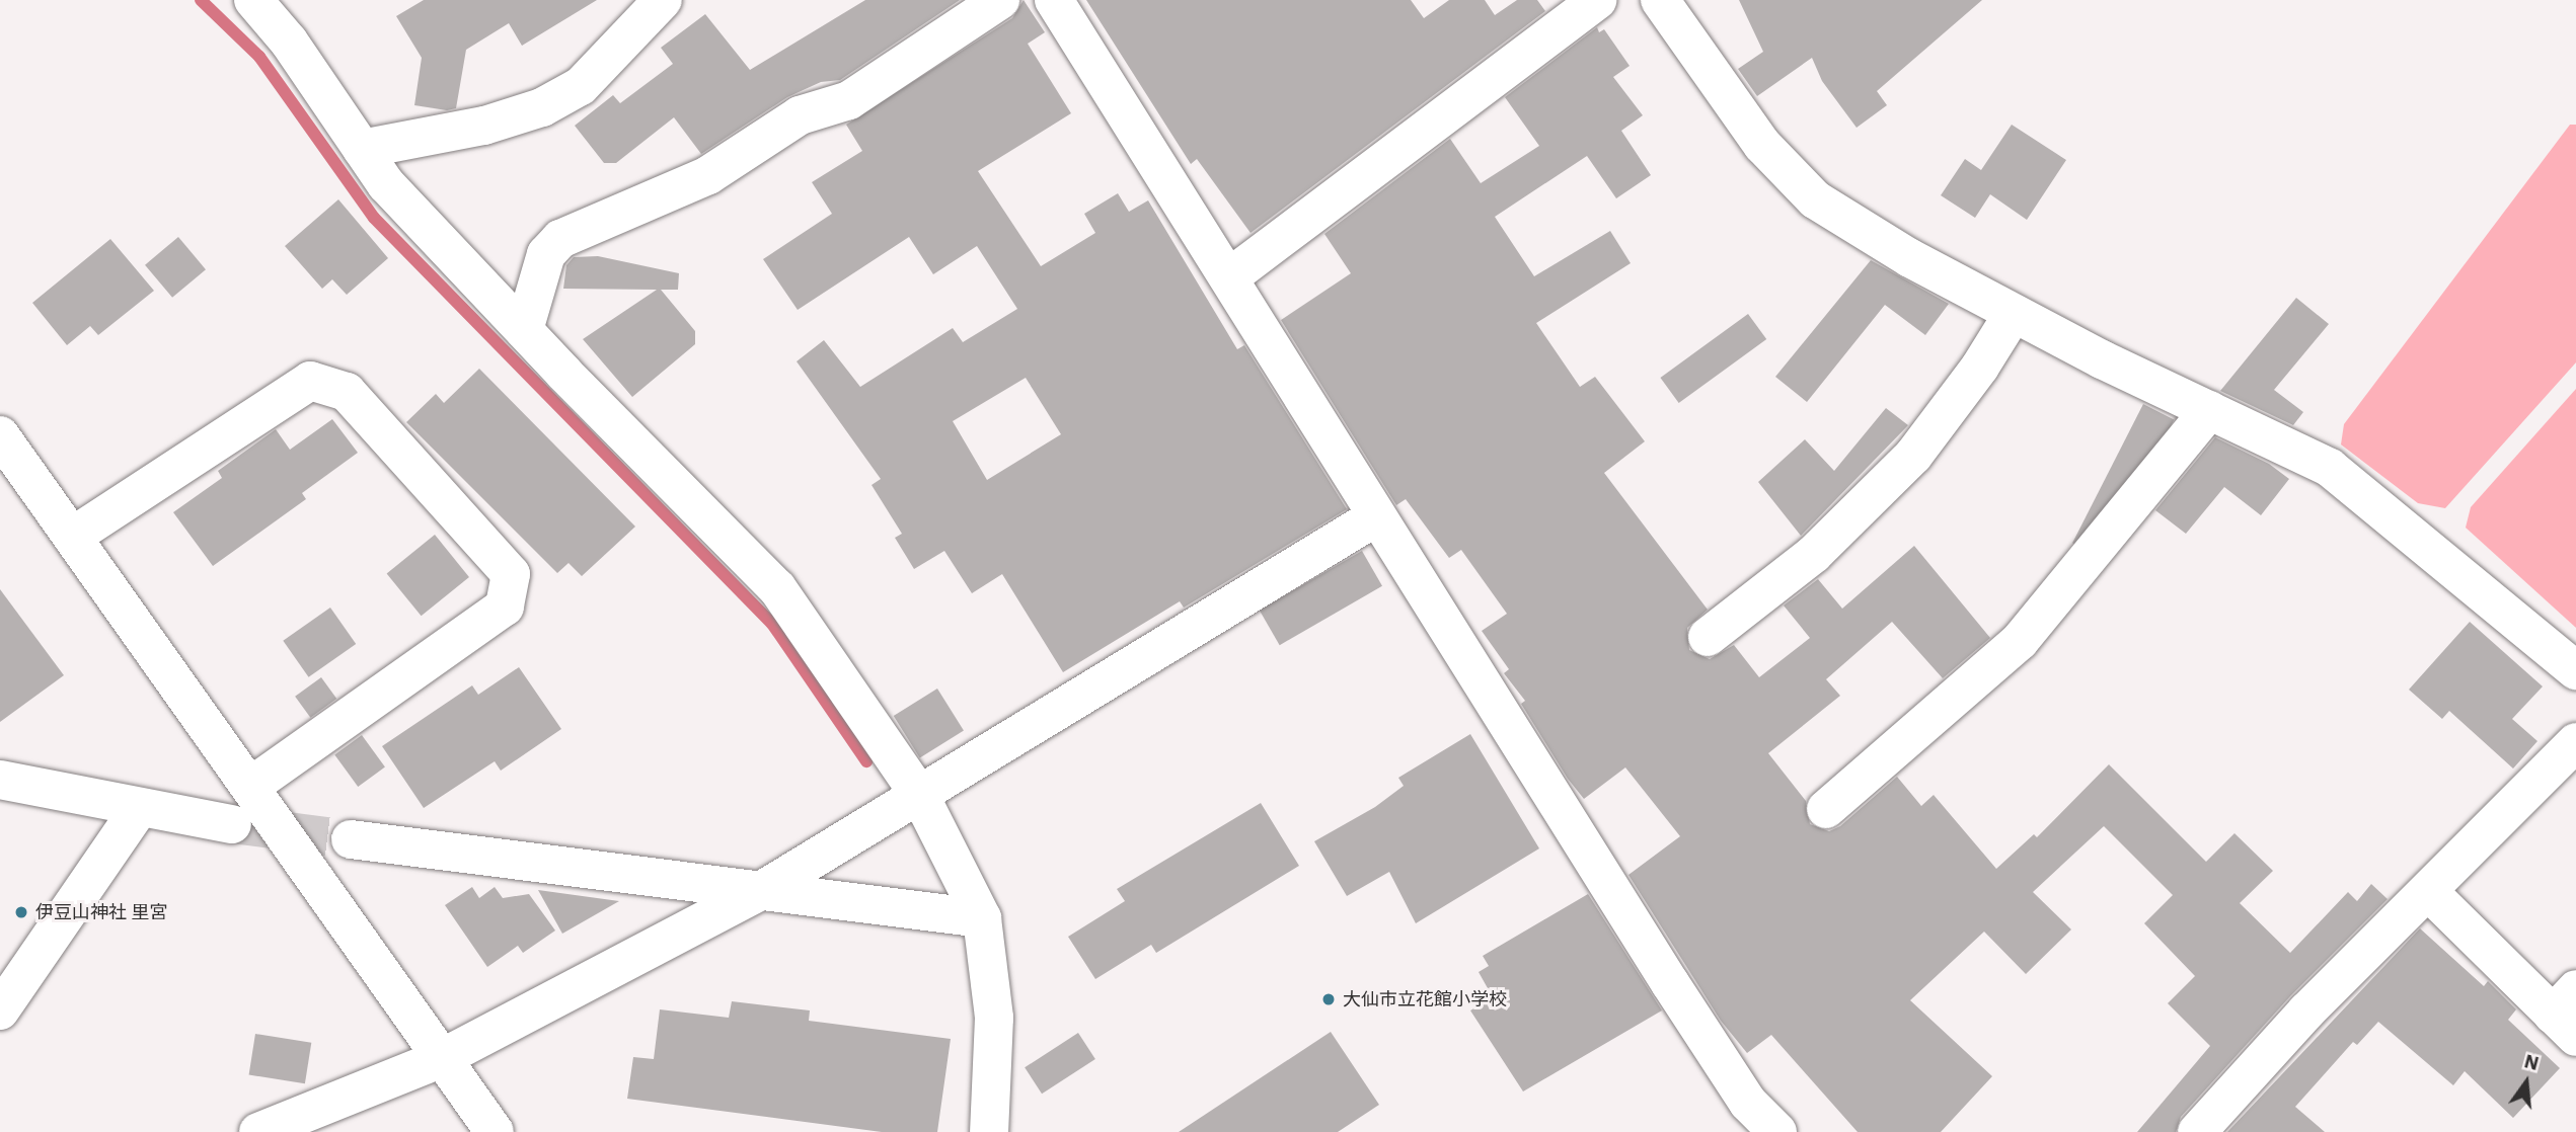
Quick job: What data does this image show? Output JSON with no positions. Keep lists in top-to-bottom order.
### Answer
{
  "places": ["伊豆山神社 里宮", "大仙市立花館小学校"],
  "north": "top"
}
